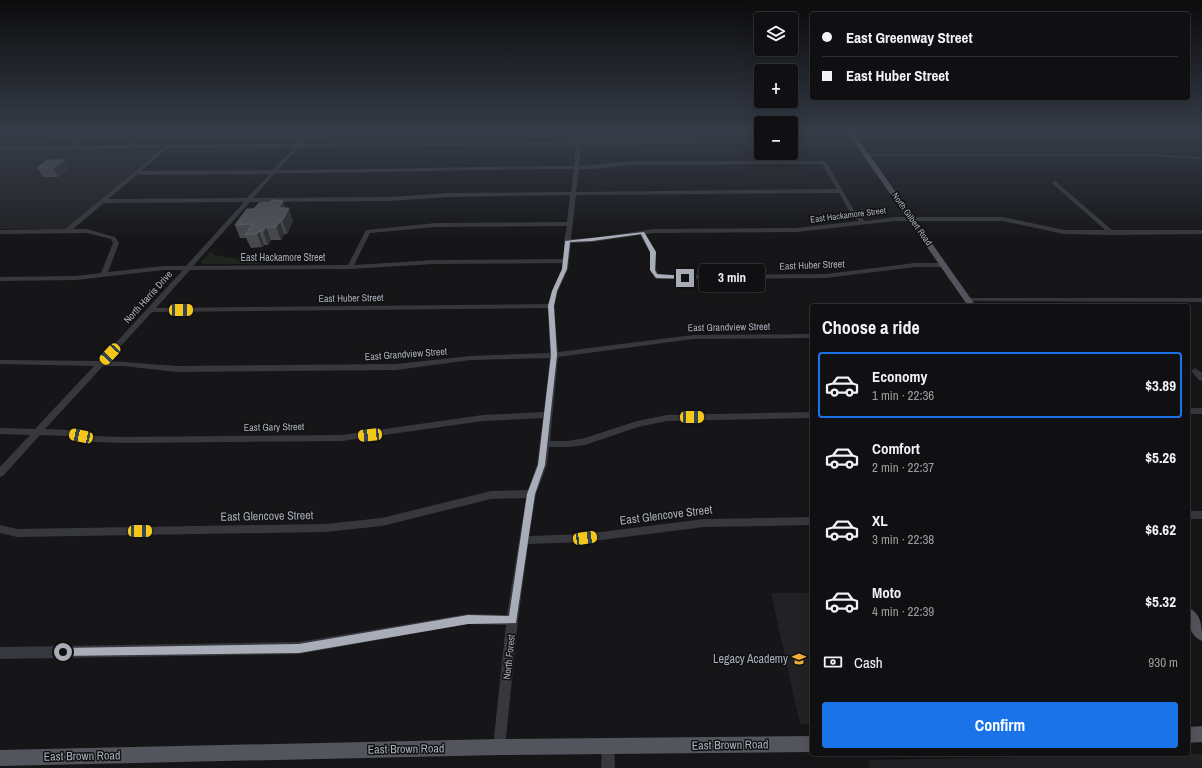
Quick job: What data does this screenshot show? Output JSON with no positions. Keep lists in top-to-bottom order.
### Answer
{
  "streets": {
    "main road": ["North Gilbert Road", "East Brown Road"],
    "street": [
      "East Hackamore Street",
      "East Huber Street",
      "North Harris Drive",
      "East Grandview Street",
      "East Gary Street",
      "East Glencove Street",
      "North Forest"
    ]
  },
  "crossings": [
    ["East Hackamore Street", "North Gilbert Road"],
    ["East Hackamore Street", "East Huber Street"],
    ["East Hackamore Street", "North Harris Drive"],
    ["East Hackamore Street", "North Forest"],
    ["North Gilbert Road", "East Huber Street"],
    ["East Huber Street", "North Harris Drive"],
    ["East Huber Street", "North Forest"],
    ["North Harris Drive", "East Grandview Street"],
    ["North Harris Drive", "East Gary Street"],
    ["East Grandview Street", "North Forest"],
    ["East Gary Street", "North Forest"],
    ["East Glencove Street", "North Forest"],
    ["North Forest", "East Brown Road"]
  ],
  "places": {
    "school or university": ["Legacy Academy"]
  },
  "page": {
    "map_buttons": ["+", "−"],
    "banner": ["East Greenway Street", "East Huber Street"],
    "bubble": "3 min",
    "heading": "Choose a ride",
    "list": [
      {
        "name": "Economy",
        "note": "1 min · 22:36",
        "value": "$3.89"
      },
      {
        "name": "Comfort",
        "note": "2 min · 22:37",
        "value": "$5.26"
      },
      {
        "name": "XL",
        "note": "3 min · 22:38",
        "value": "$6.62"
      },
      {
        "name": "Moto",
        "note": "4 min · 22:39",
        "value": "$5.32"
      }
    ],
    "pay": ["Cash", "930 m"],
    "buttons": "Confirm"
  }
}
